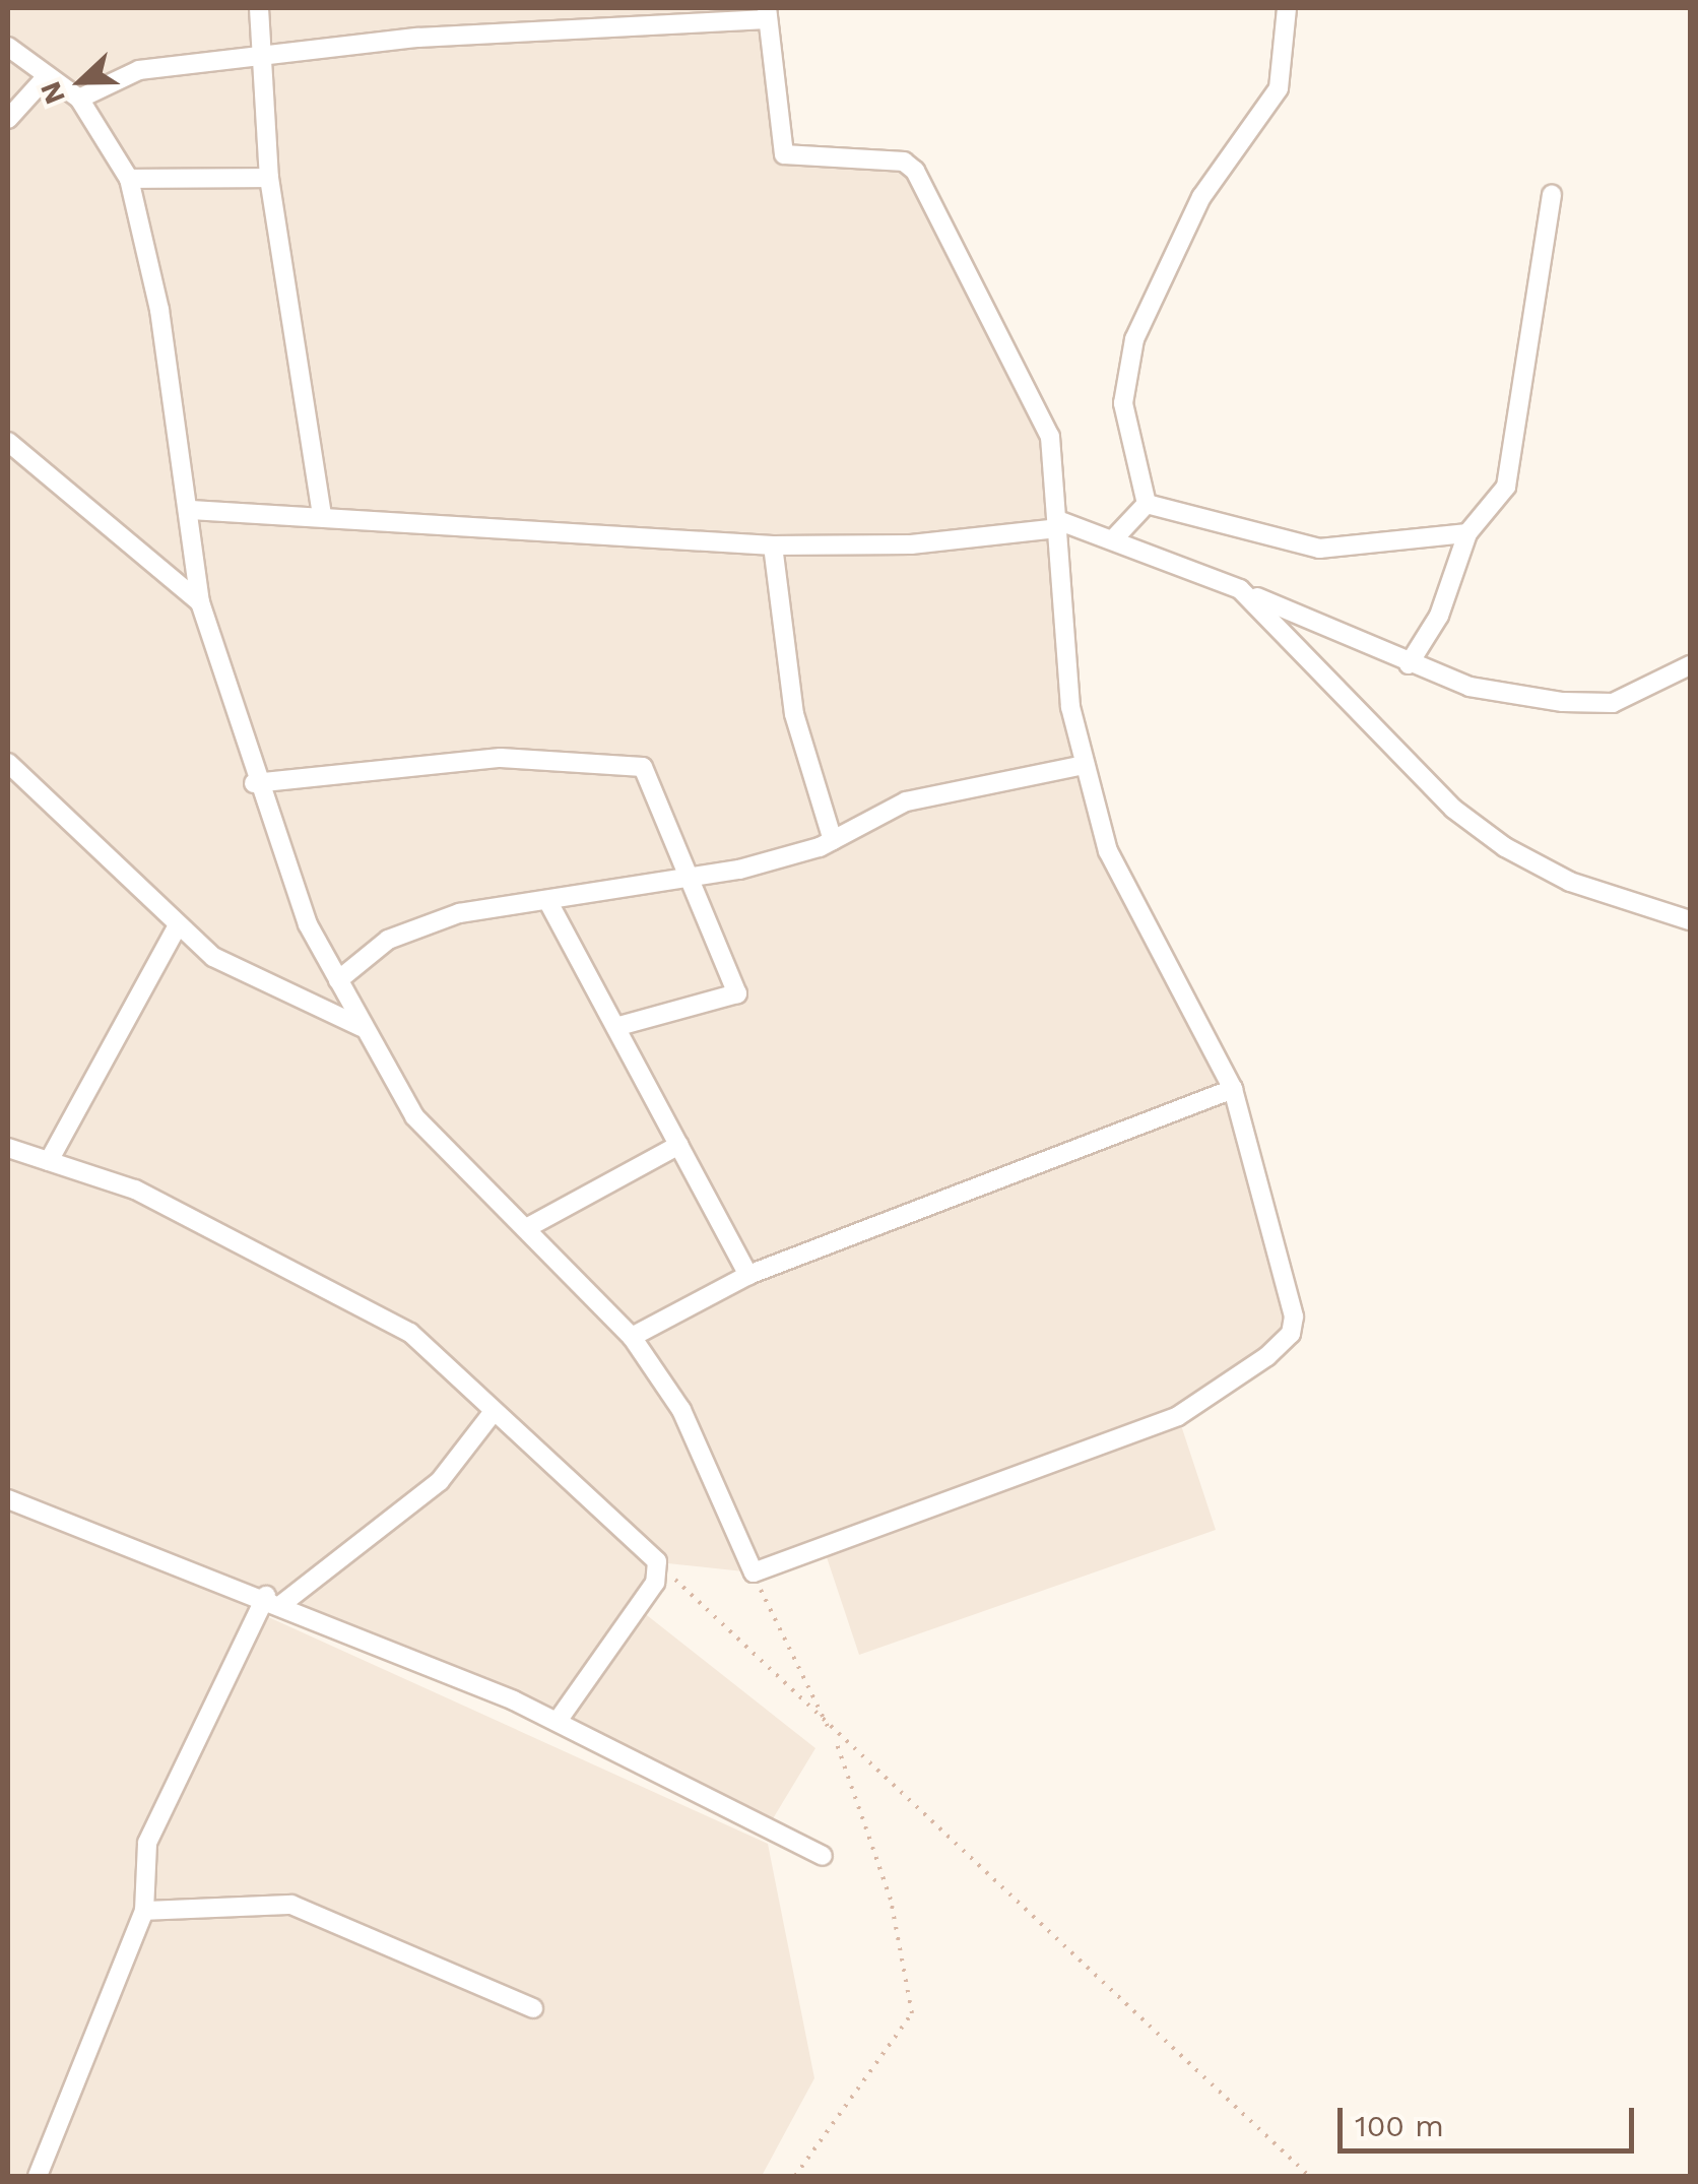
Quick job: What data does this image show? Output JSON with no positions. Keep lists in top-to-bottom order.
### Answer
{
  "scale_bar": "100 m",
  "north": "left"
}
